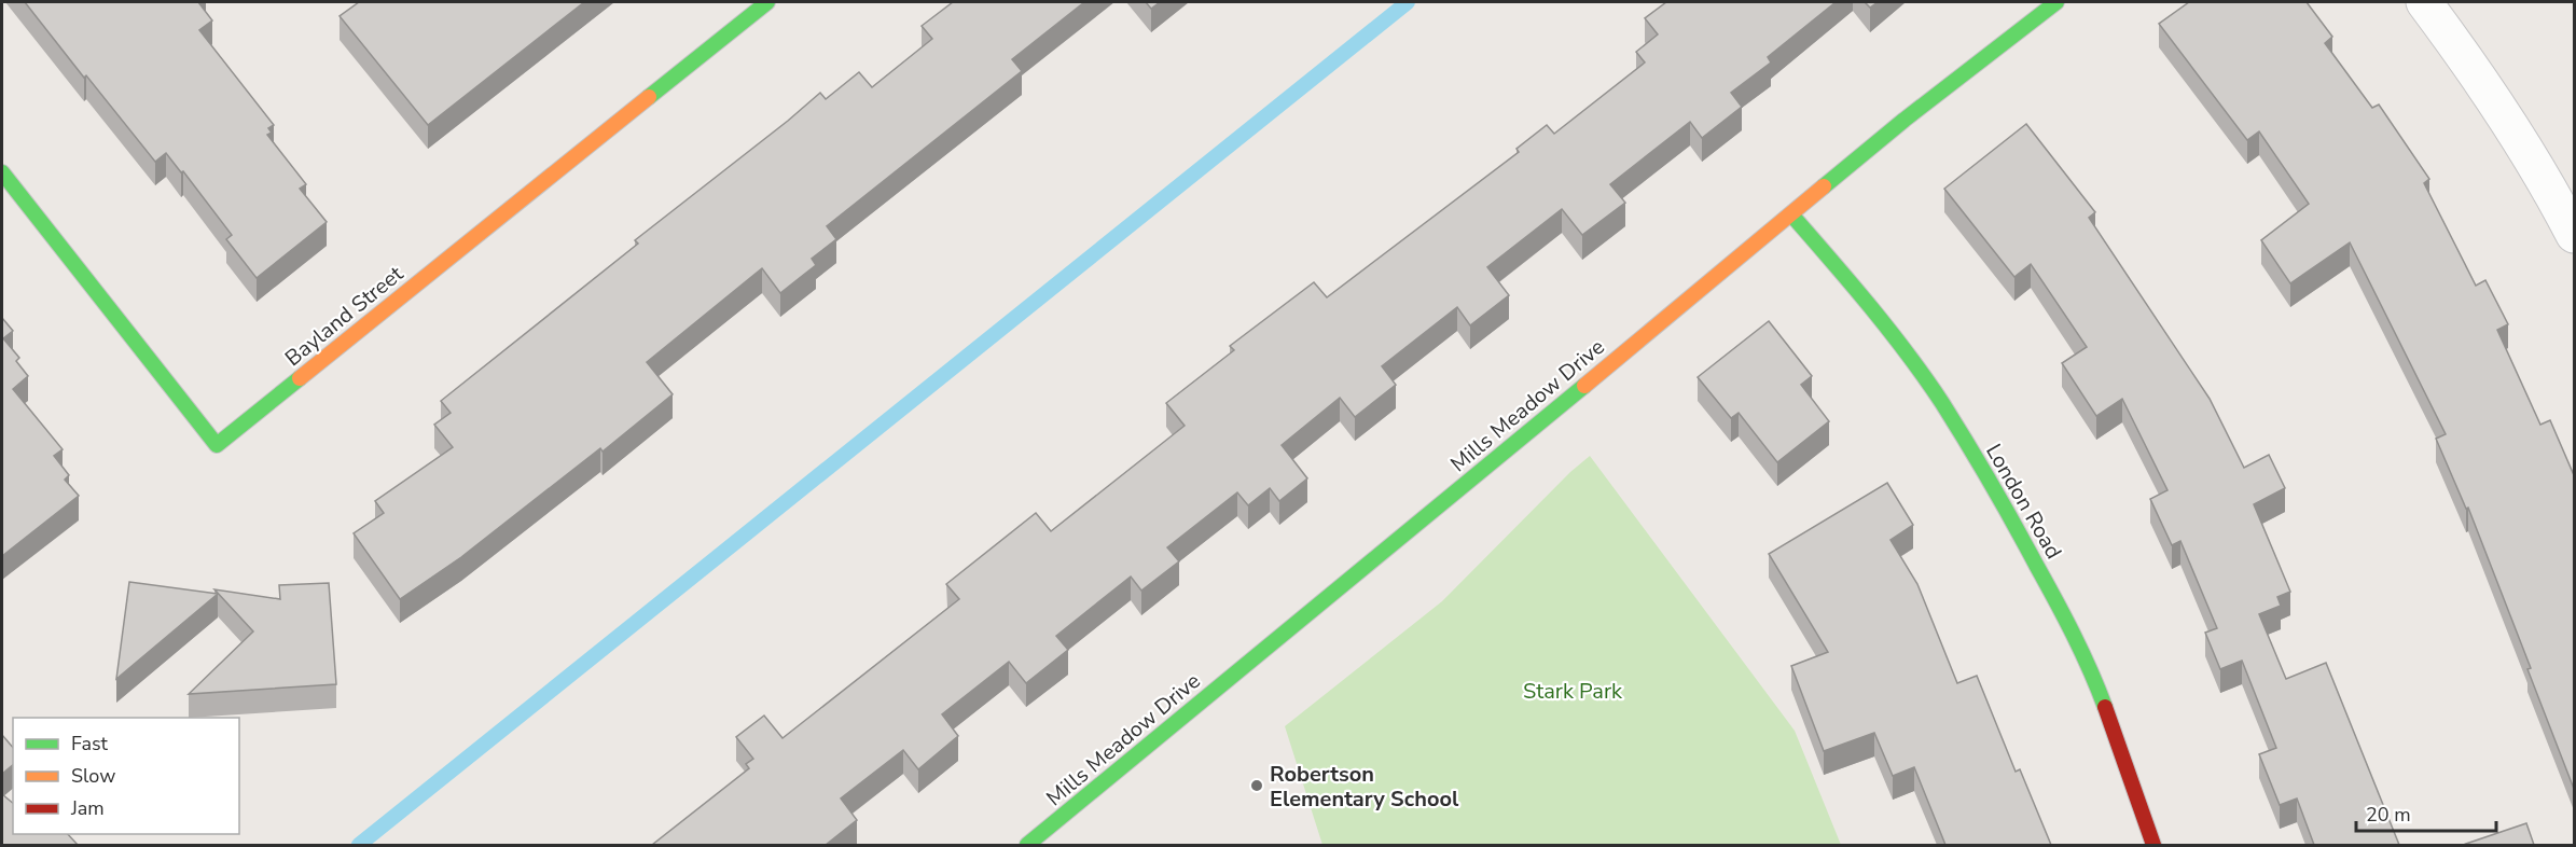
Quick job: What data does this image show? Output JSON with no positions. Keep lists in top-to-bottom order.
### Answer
{
  "streets": {
    "street": ["Bayland Street", "Mills Meadow Drive", "London Road"]
  },
  "crossings": [
    ["Mills Meadow Drive", "London Road"]
  ],
  "parks": ["Stark Park"],
  "places": ["Robertson Elementary School"],
  "legend": ["Fast", "Slow", "Jam"],
  "scale_bar": "20 m"
}
